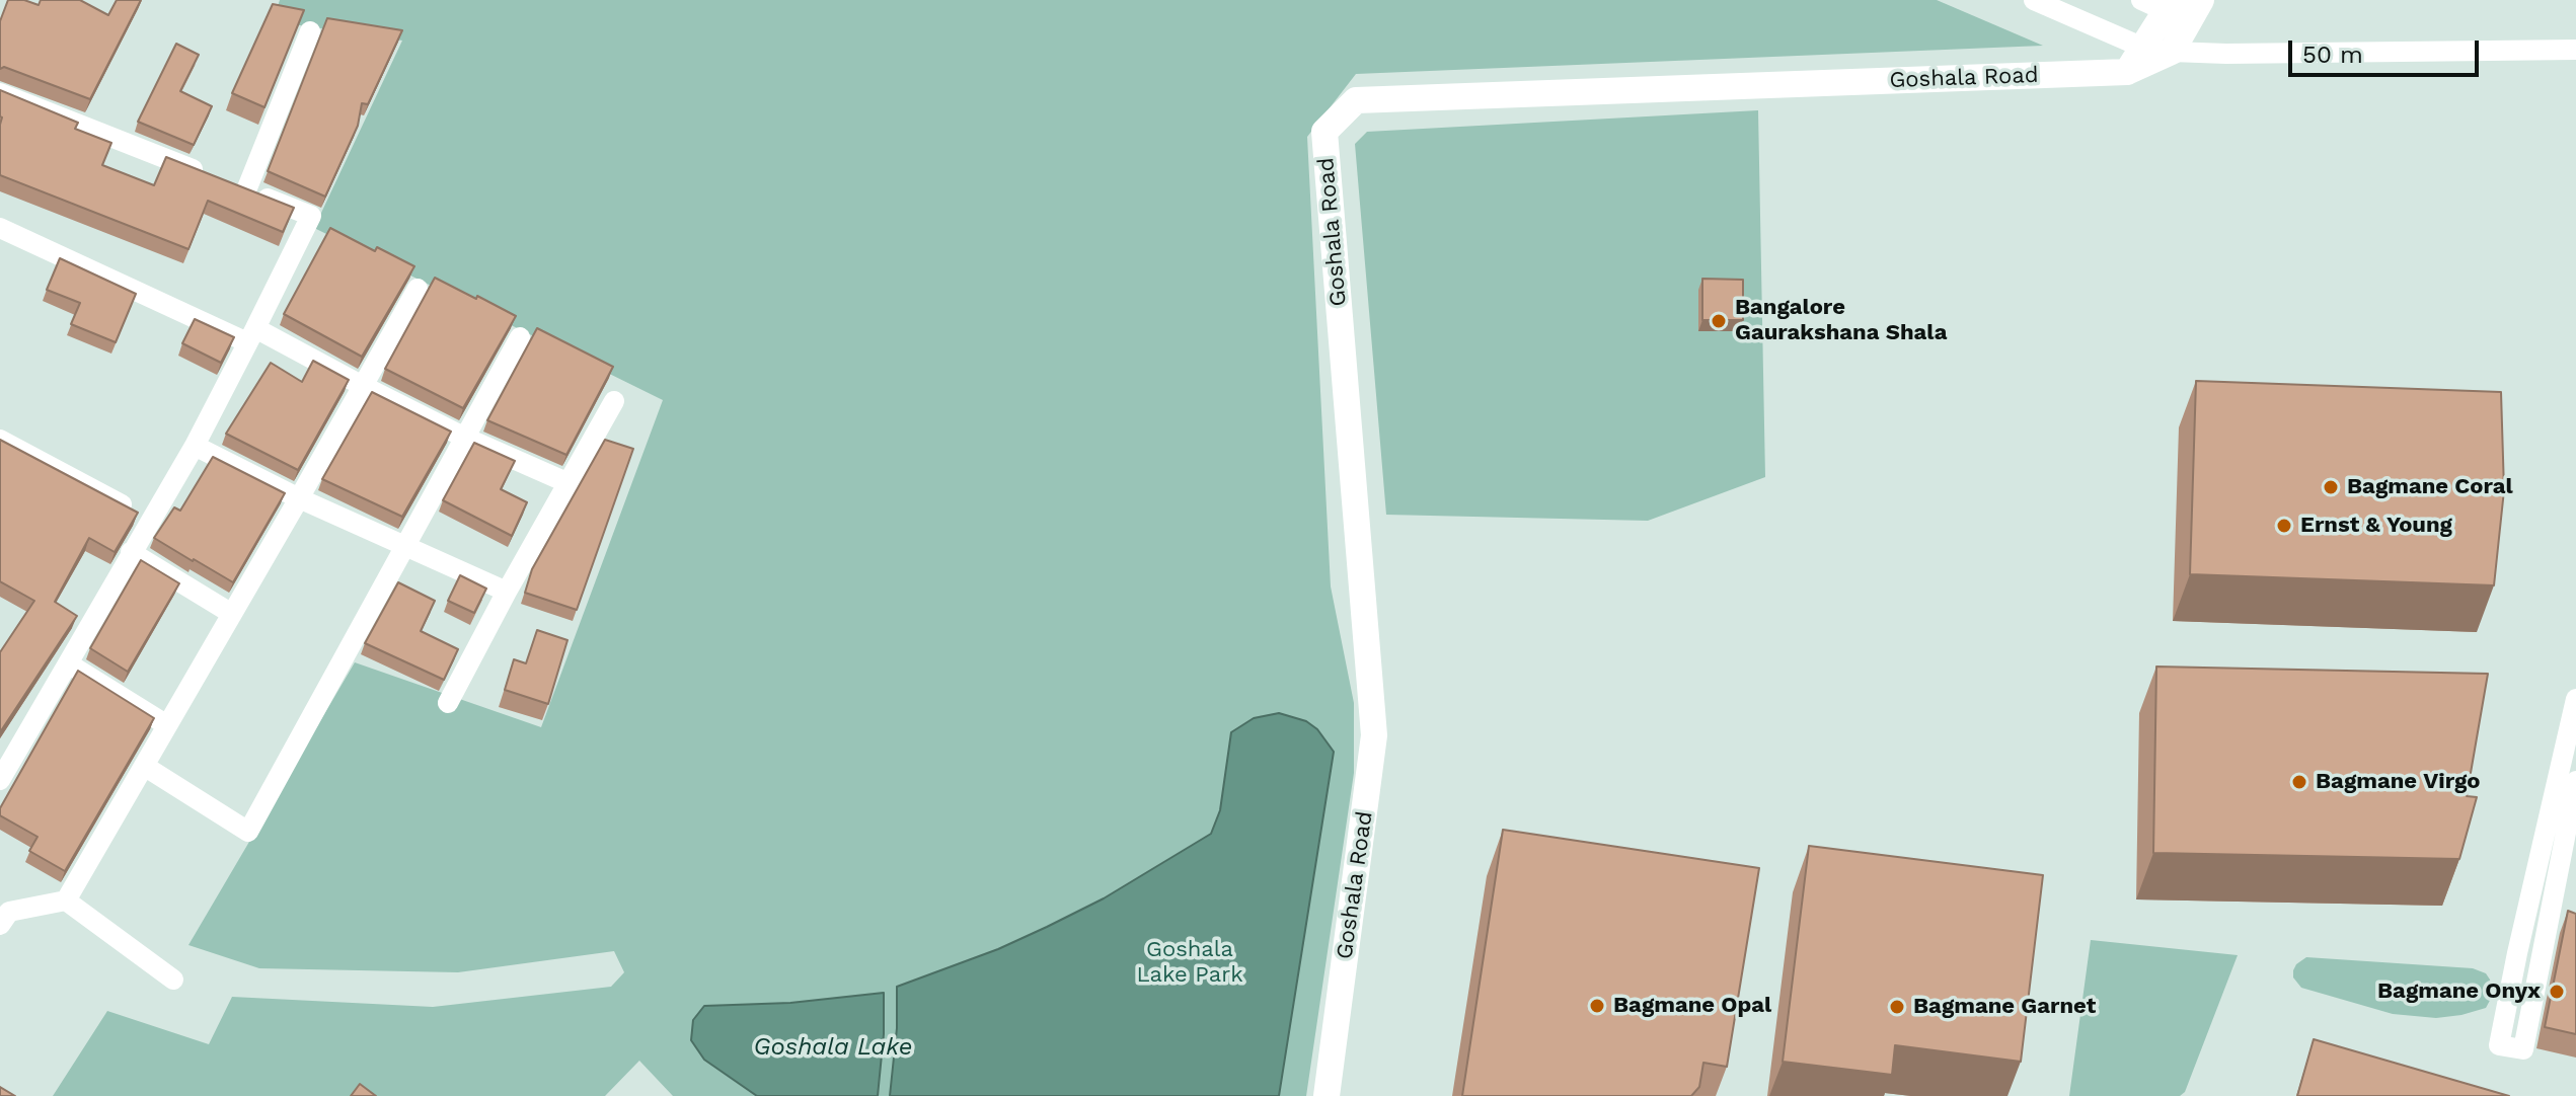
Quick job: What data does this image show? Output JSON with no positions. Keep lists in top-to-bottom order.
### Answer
{
  "streets": {
    "street": ["Goshala Road"]
  },
  "water": ["Goshala Lake"],
  "parks": ["Goshala Lake Park"],
  "places": [
    "Bangalore Gaurakshana Shala",
    "Bagmane Coral",
    "Ernst & Young",
    "Bagmane Virgo",
    "Bagmane Onyx",
    "Bagmane Opal",
    "Bagmane Garnet"
  ],
  "scale_bar": "50 m"
}
